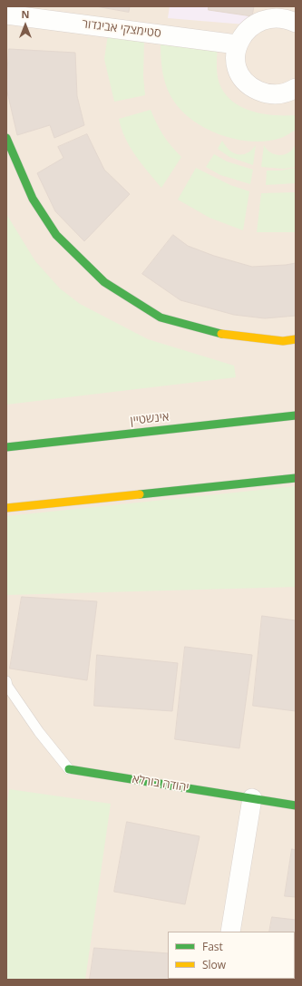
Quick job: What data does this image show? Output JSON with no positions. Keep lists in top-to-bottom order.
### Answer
{
  "streets": {
    "street": ["סטימצקי אביגדור", "אינשטיין", "יהודה בורלא"]
  },
  "legend": ["Fast", "Slow"],
  "north": "top"
}
